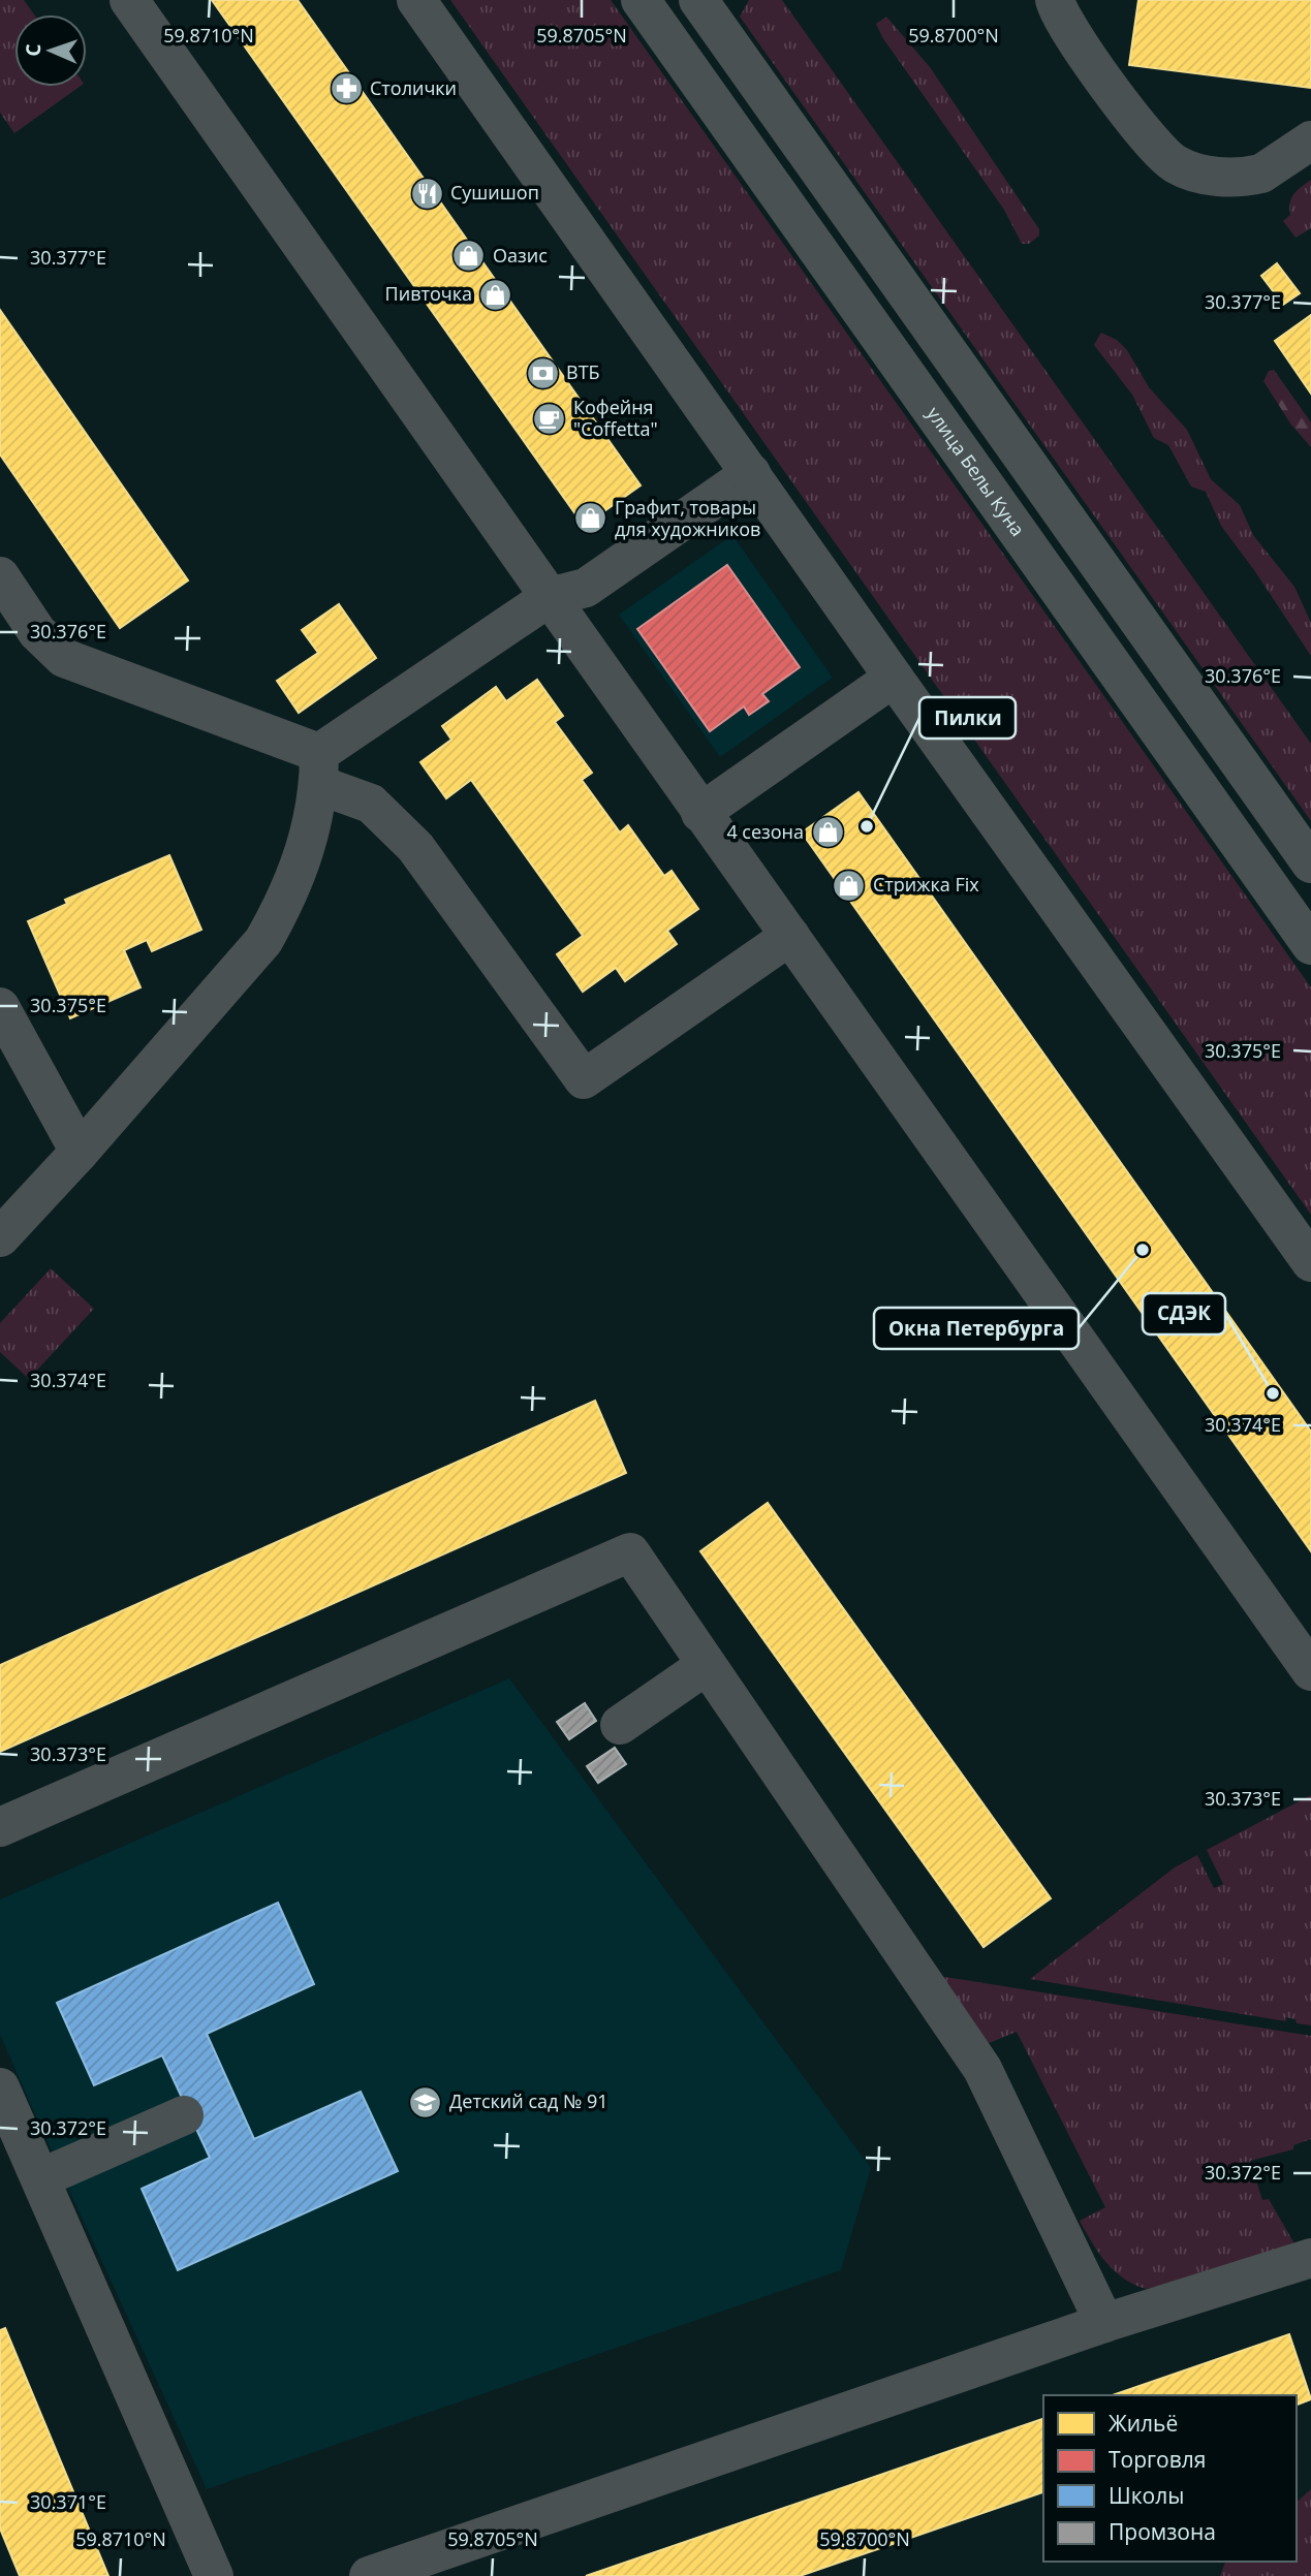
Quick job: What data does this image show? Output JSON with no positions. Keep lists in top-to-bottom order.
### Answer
{
  "streets": {
    "street": ["улица Белы Куна"]
  },
  "places": {
    "pharmacy": ["Столички"],
    "restaurant": ["Сушишоп"],
    "shop": [
      "Оазис",
      "Пивточка",
      "Графит, товары для художников",
      "4 сезона",
      "Стрижка Fix"
    ],
    "bank": ["ВТБ"],
    "cafe": ["Кофейня \"Соffettа\""],
    "other": ["Пилки", "Окна Петербурга", "СДЭК"],
    "school or university": ["Детский сад № 91"]
  },
  "legend": [
    "Жильё",
    "Торговля",
    "Школы",
    "Промзона"
  ],
  "north": "left",
  "coordinates": [
    "59.8710°N",
    "59.8705°N",
    "59.8700°N",
    "30.377°E",
    "30.376°E",
    "30.375°E",
    "30.374°E",
    "30.373°E",
    "30.372°E",
    "30.371°E"
  ]
}
